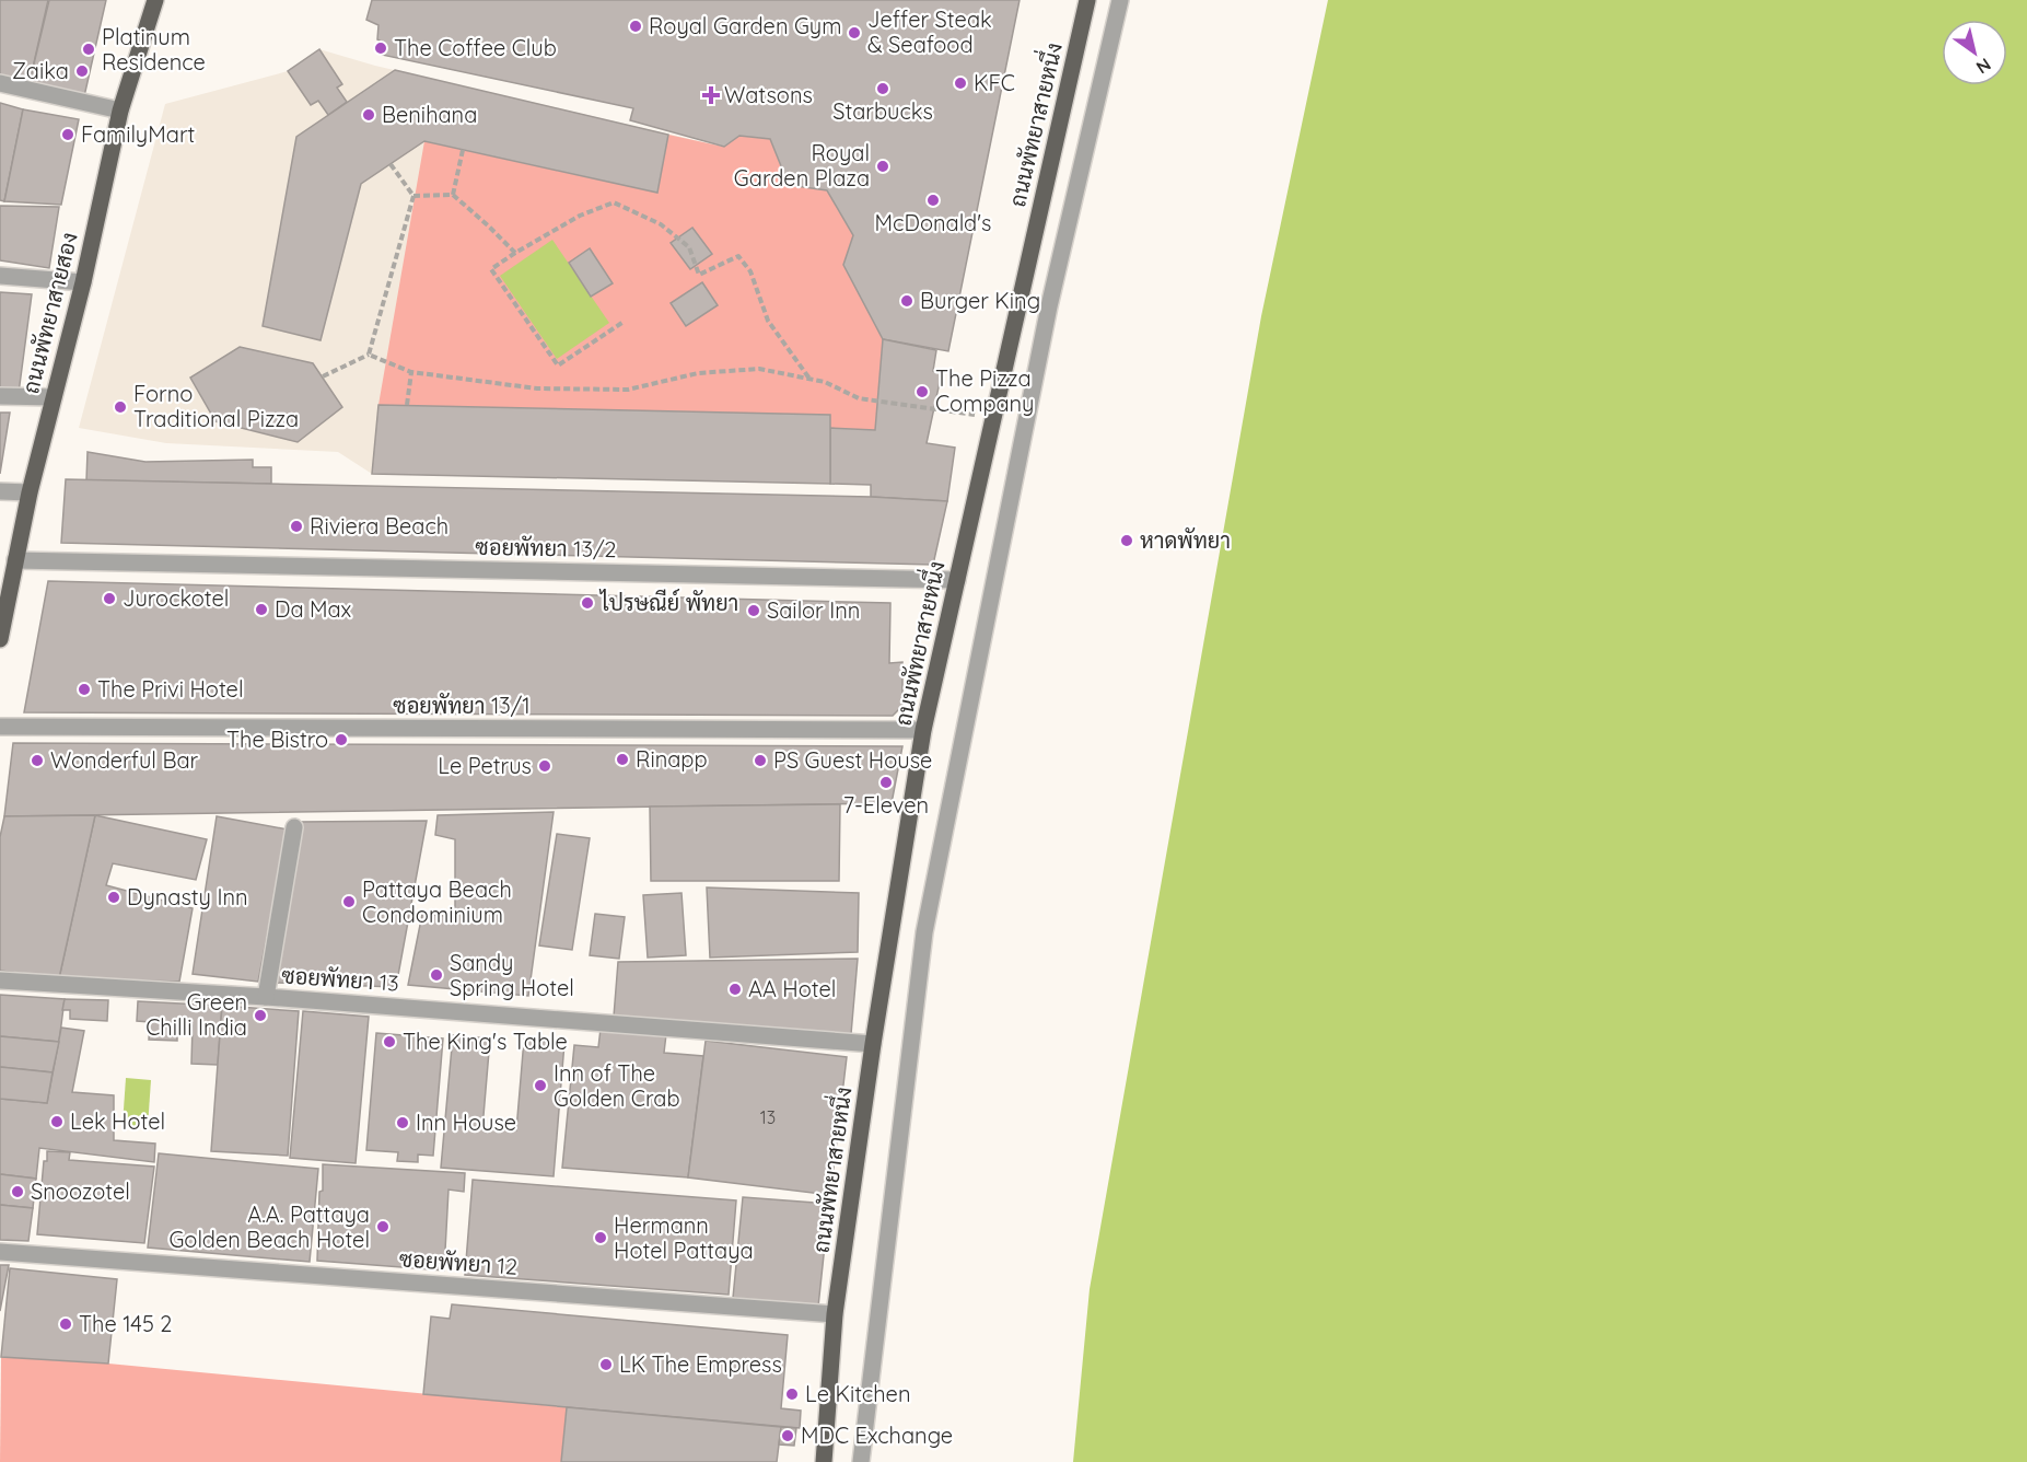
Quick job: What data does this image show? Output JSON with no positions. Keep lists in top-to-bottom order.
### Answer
{
  "streets": {
    "main road": ["ถนนพัทยาสายหนึ่ง", "ถนนพัทยาสายสอง"],
    "street": [
      "ซอยพัทยา 13/2",
      "ซอยพัทยา 13/1",
      "ซอยพัทยา 13",
      "ซอยพัทยา 12"
    ]
  },
  "crossings": [
    ["ถนนพัทยาสายหนึ่ง", "ซอยพัทยา 13/2"],
    ["ถนนพัทยาสายหนึ่ง", "ซอยพัทยา 13/1"],
    ["ถนนพัทยาสายหนึ่ง", "ซอยพัทยา 13"],
    ["ถนนพัทยาสายหนึ่ง", "ซอยพัทยา 12"],
    ["ถนนพัทยาสายสอง", "ซอยพัทยา 13/2"]
  ],
  "places": {
    "other": [
      "Royal Garden Gym",
      "Jeffer Steak & Seafood",
      "The Coffee Club",
      "Platinum Residence",
      "Zaika",
      "KFC",
      "Starbucks",
      "Benihana",
      "FamilyMart",
      "Royal Garden Plaza",
      "McDonald's",
      "Burger King",
      "The Pizza Company",
      "Forno Traditional Pizza",
      "Riviera Beach",
      "หาดพัทยา",
      "Jurockotel",
      "ไปรษณีย์ พัทยา",
      "Da Max",
      "Sailor Inn",
      "The Privi Hotel",
      "The Bistro",
      "Rinapp",
      "Wonderful Bar",
      "PS Guest House",
      "Le Petrus",
      "7-Eleven",
      "Dynasty Inn",
      "Pattaya Beach Condominium",
      "Sandy Spring Hotel",
      "AA Hotel",
      "Green Chilli India",
      "The King's Table",
      "Inn of The Golden Crab",
      "Lek Hotel",
      "Inn House",
      "Snoozotel",
      "A.A. Pattaya Golden Beach Hotel",
      "Hermann Hotel Pattaya",
      "The 145 2",
      "LK The Empress",
      "Le Kitchen",
      "MDC Exchange"
    ],
    "health": ["Watsons"]
  },
  "house_numbers": ["13"],
  "north": "bottom right"
}
